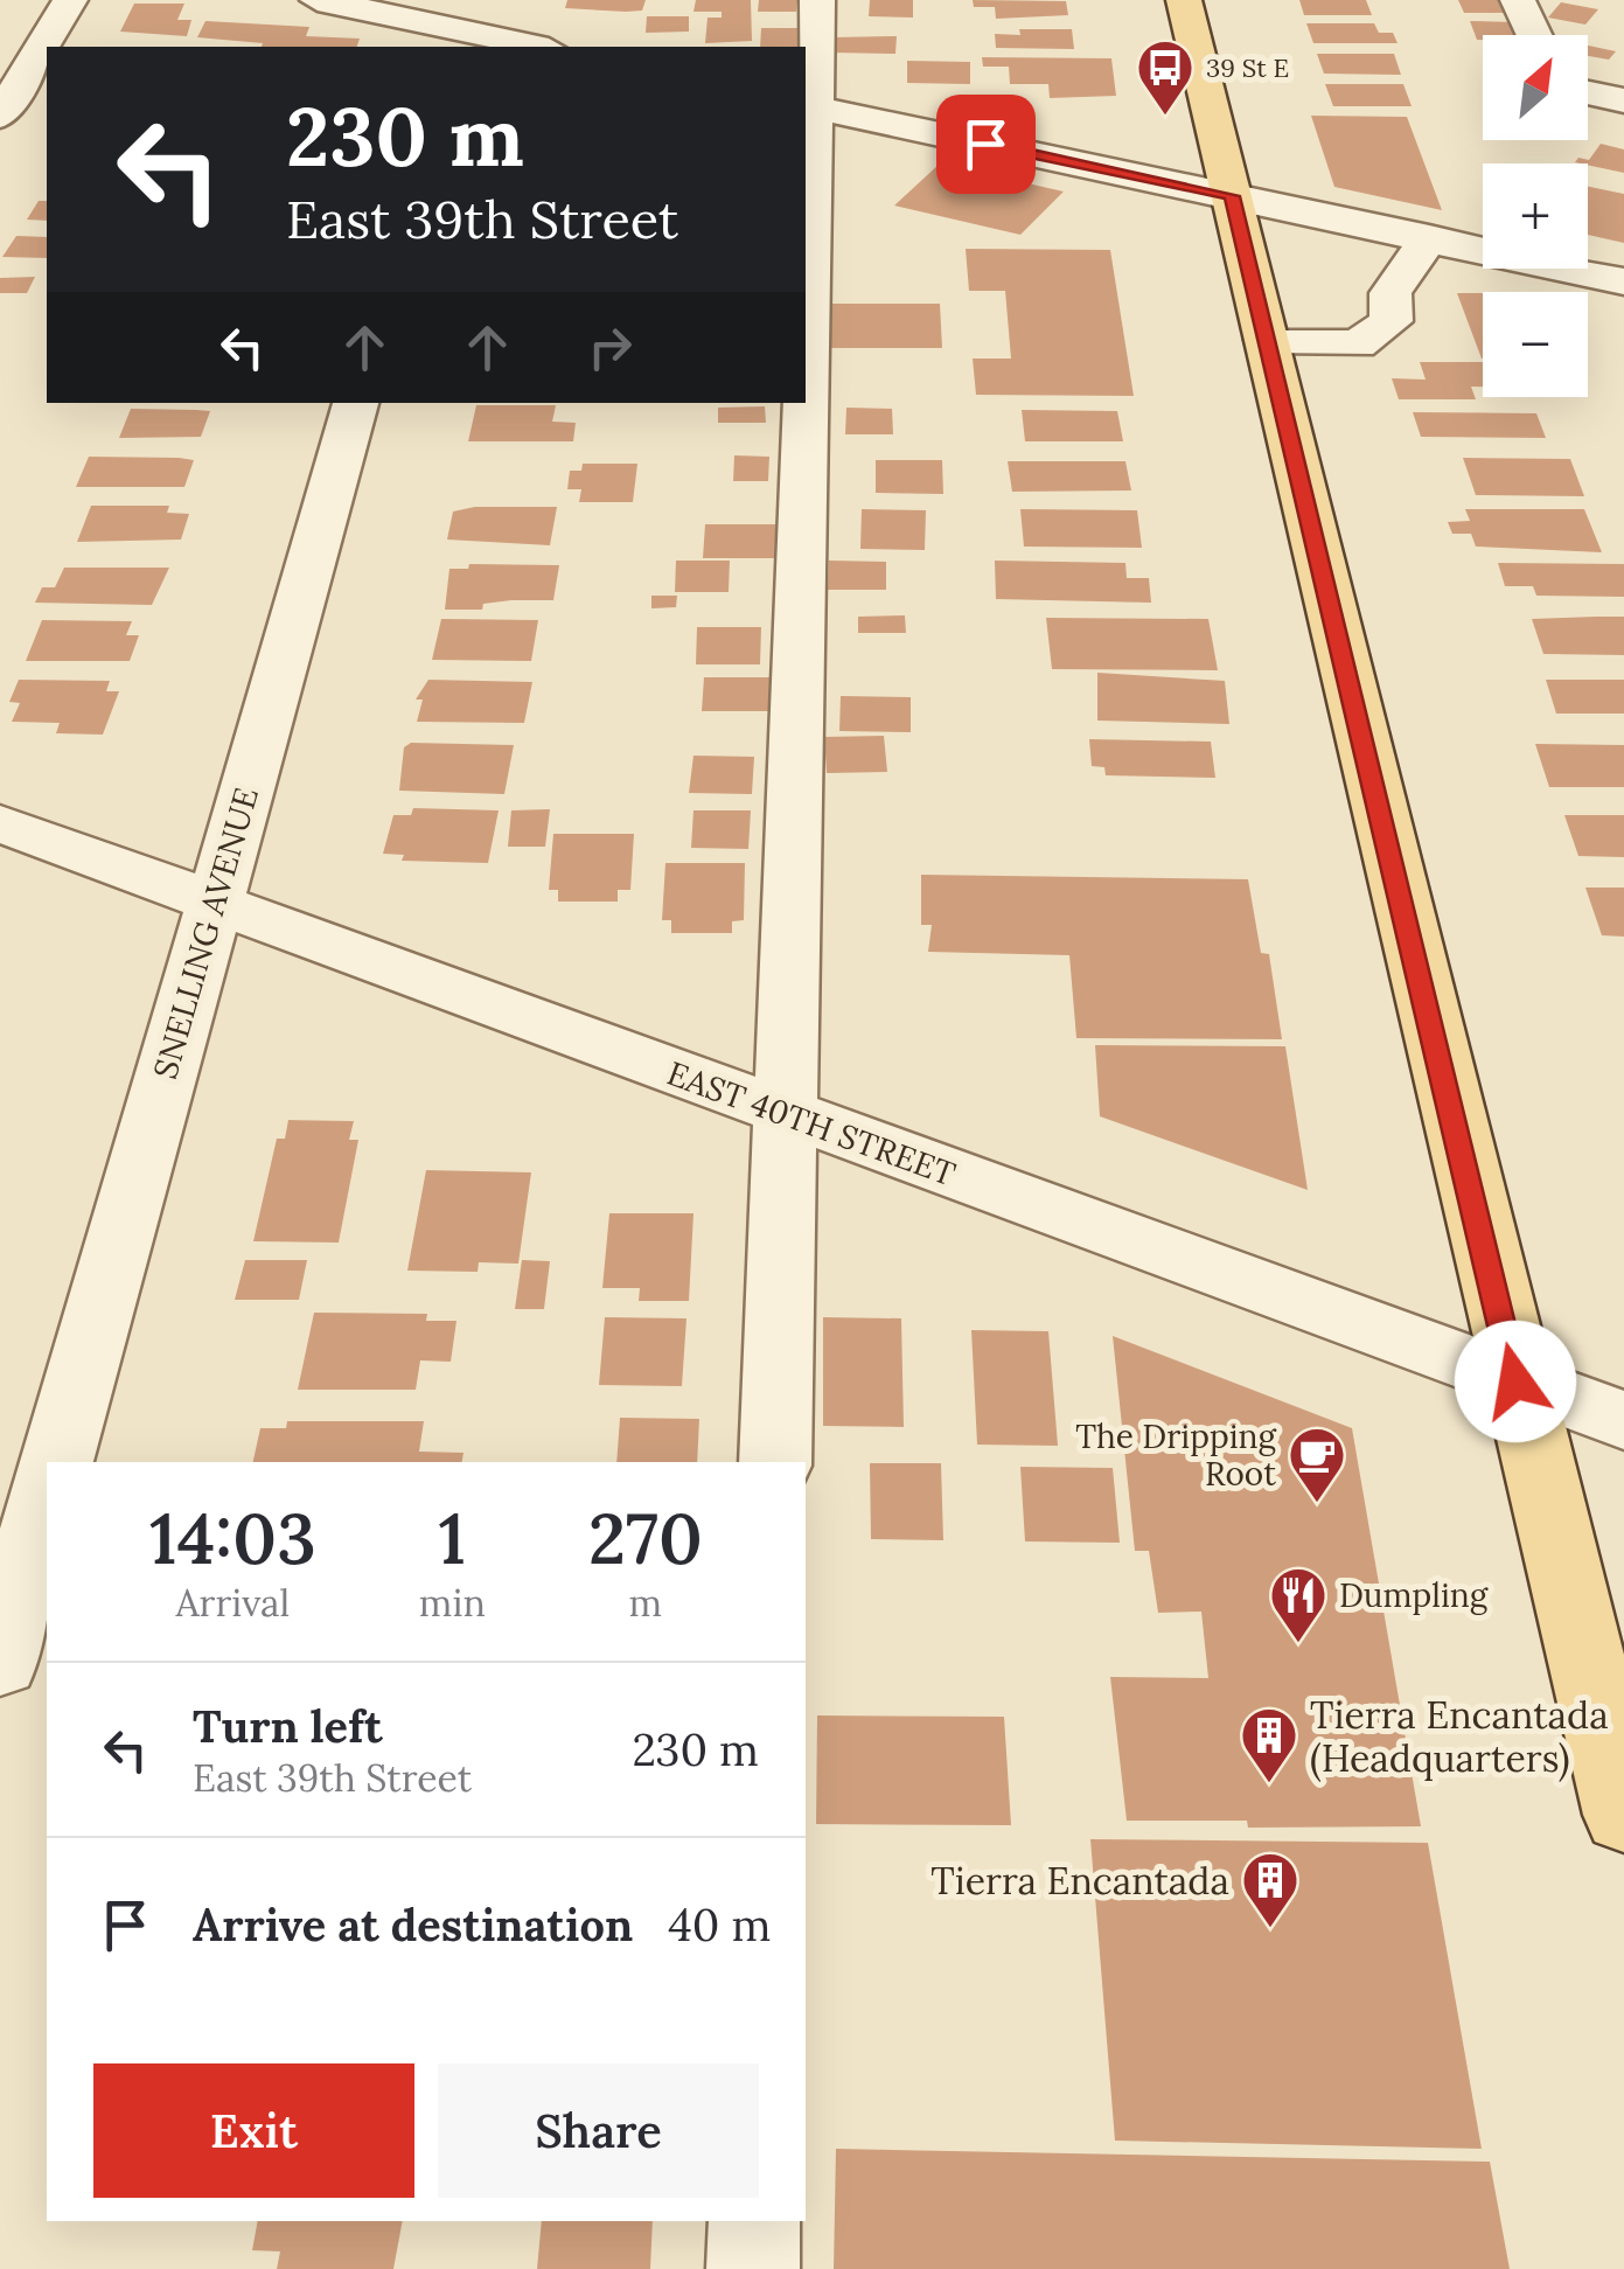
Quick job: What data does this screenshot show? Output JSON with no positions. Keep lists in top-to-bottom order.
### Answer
{
  "streets": {
    "street": ["SNELLING AVENUE", "EAST 40TH STREET"]
  },
  "crossings": [
    ["SNELLING AVENUE", "EAST 40TH STREET"]
  ],
  "places": {
    "bus stop": ["39 St E"],
    "cafe": ["The Dripping Root"],
    "restaurant": ["Dumpling"],
    "building": ["Tierra Encantada (Headquarters)", "Tierra Encantada"]
  },
  "north": "top right",
  "page": {
    "map_buttons": ["+", "−"],
    "turn": ["230 m", "East 39th Street"],
    "eta": [
      "14:03",
      "Arrival",
      "1",
      "min",
      "270",
      "m"
    ],
    "list": [
      {
        "name": "Turn left",
        "note": "East 39th Street",
        "value": "230 m"
      },
      {
        "name": "Arrive at destination",
        "value": "40 m"
      }
    ],
    "buttons": ["Exit", "Share"]
  }
}
